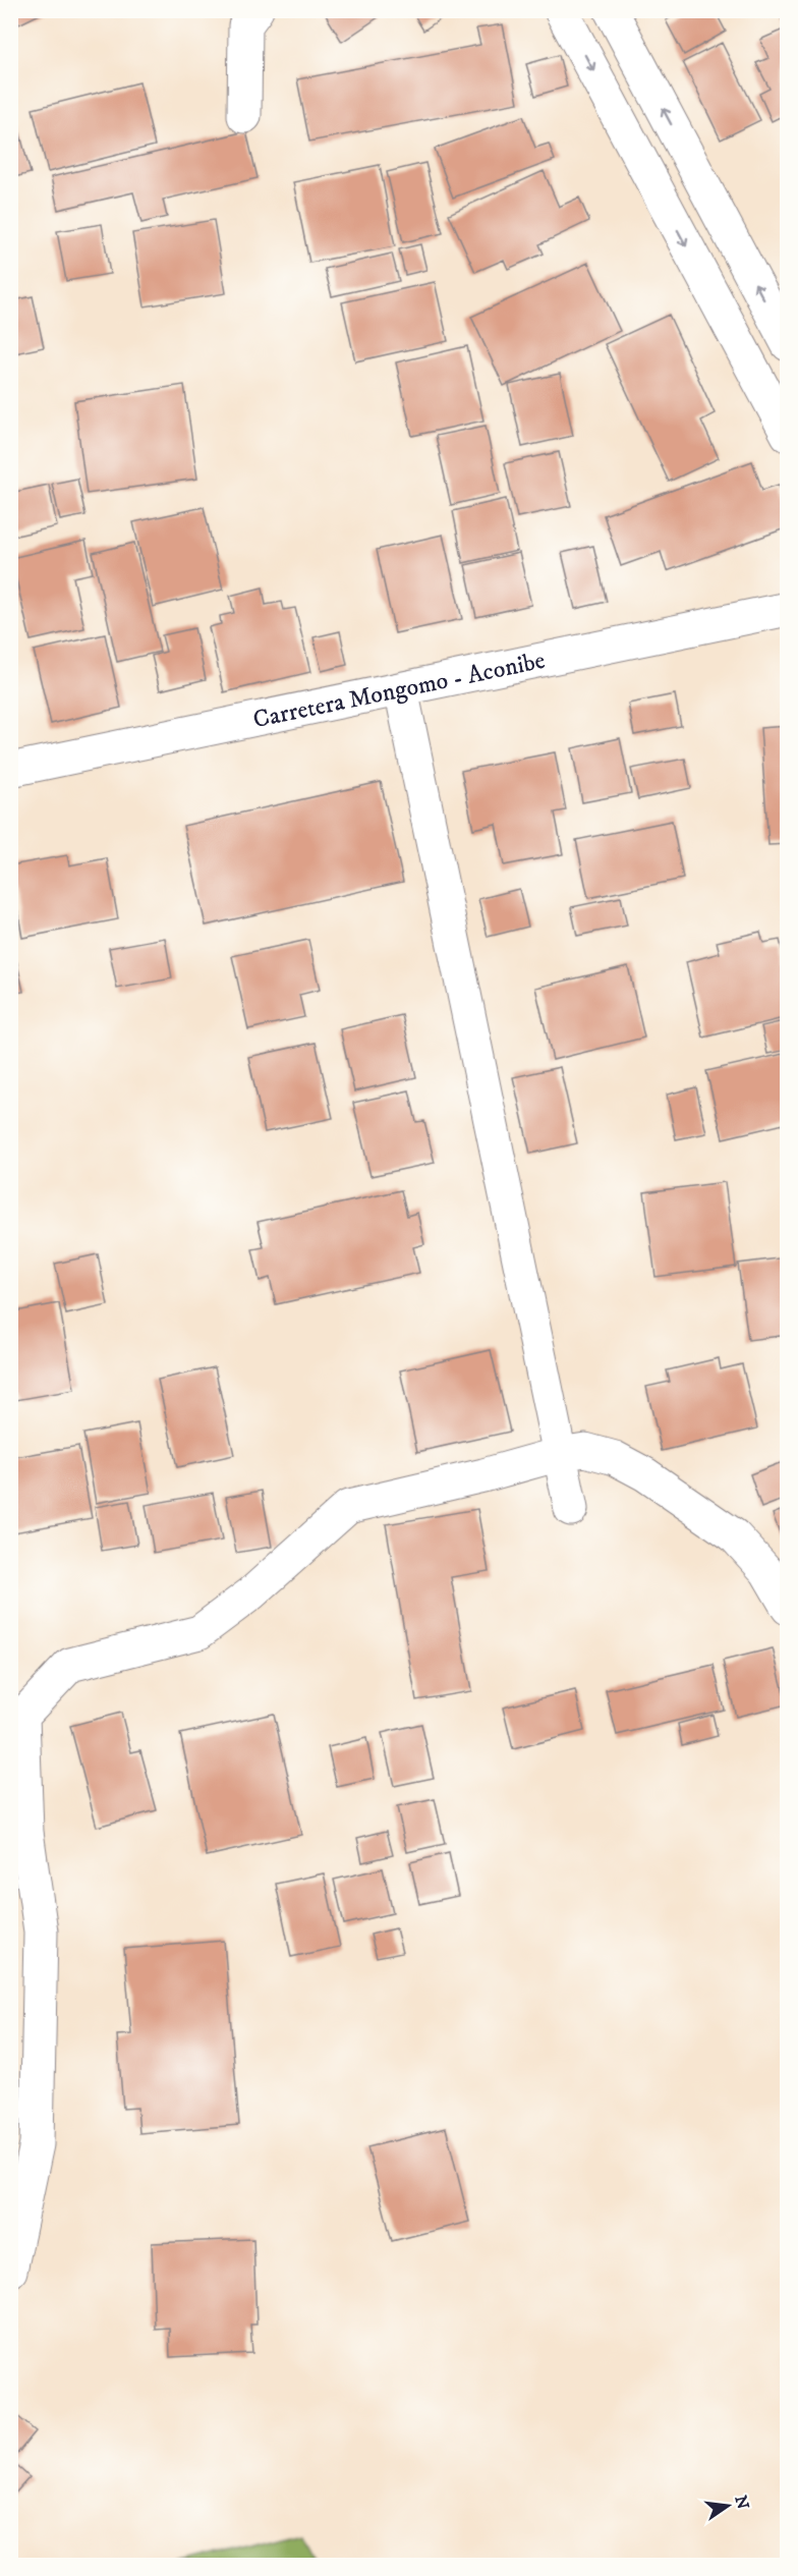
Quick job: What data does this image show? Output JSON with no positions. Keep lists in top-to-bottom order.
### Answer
{
  "streets": {
    "street": ["Carretera Mongomo - Aconibe"]
  },
  "north": "right"
}
